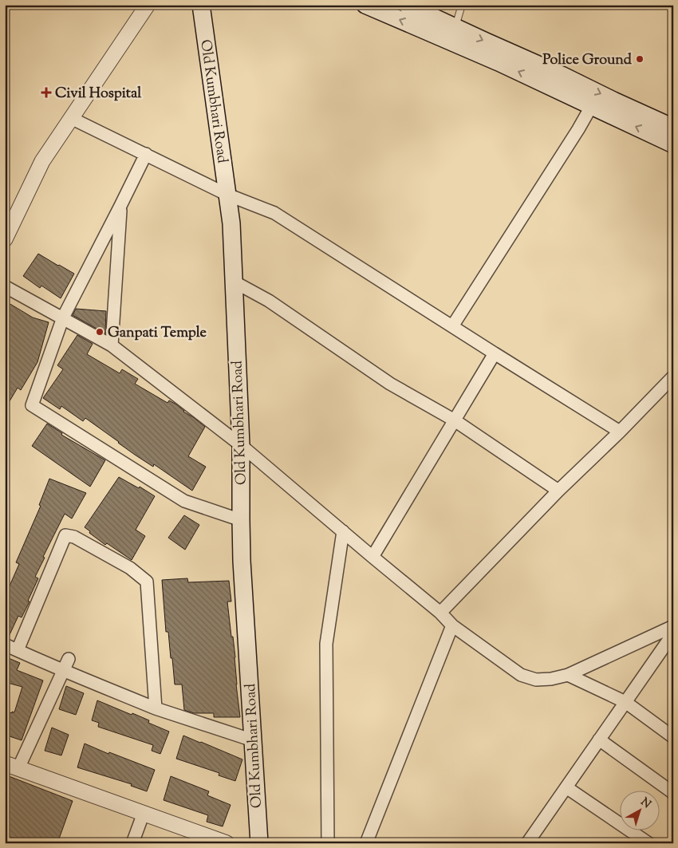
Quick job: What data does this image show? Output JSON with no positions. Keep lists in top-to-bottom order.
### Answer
{
  "streets": {
    "main road": ["Old Kumbhari Road"]
  },
  "places": {
    "other": ["Police Ground", "Ganpati Temple"],
    "health": ["Civil Hospital"]
  },
  "north": "top right"
}
